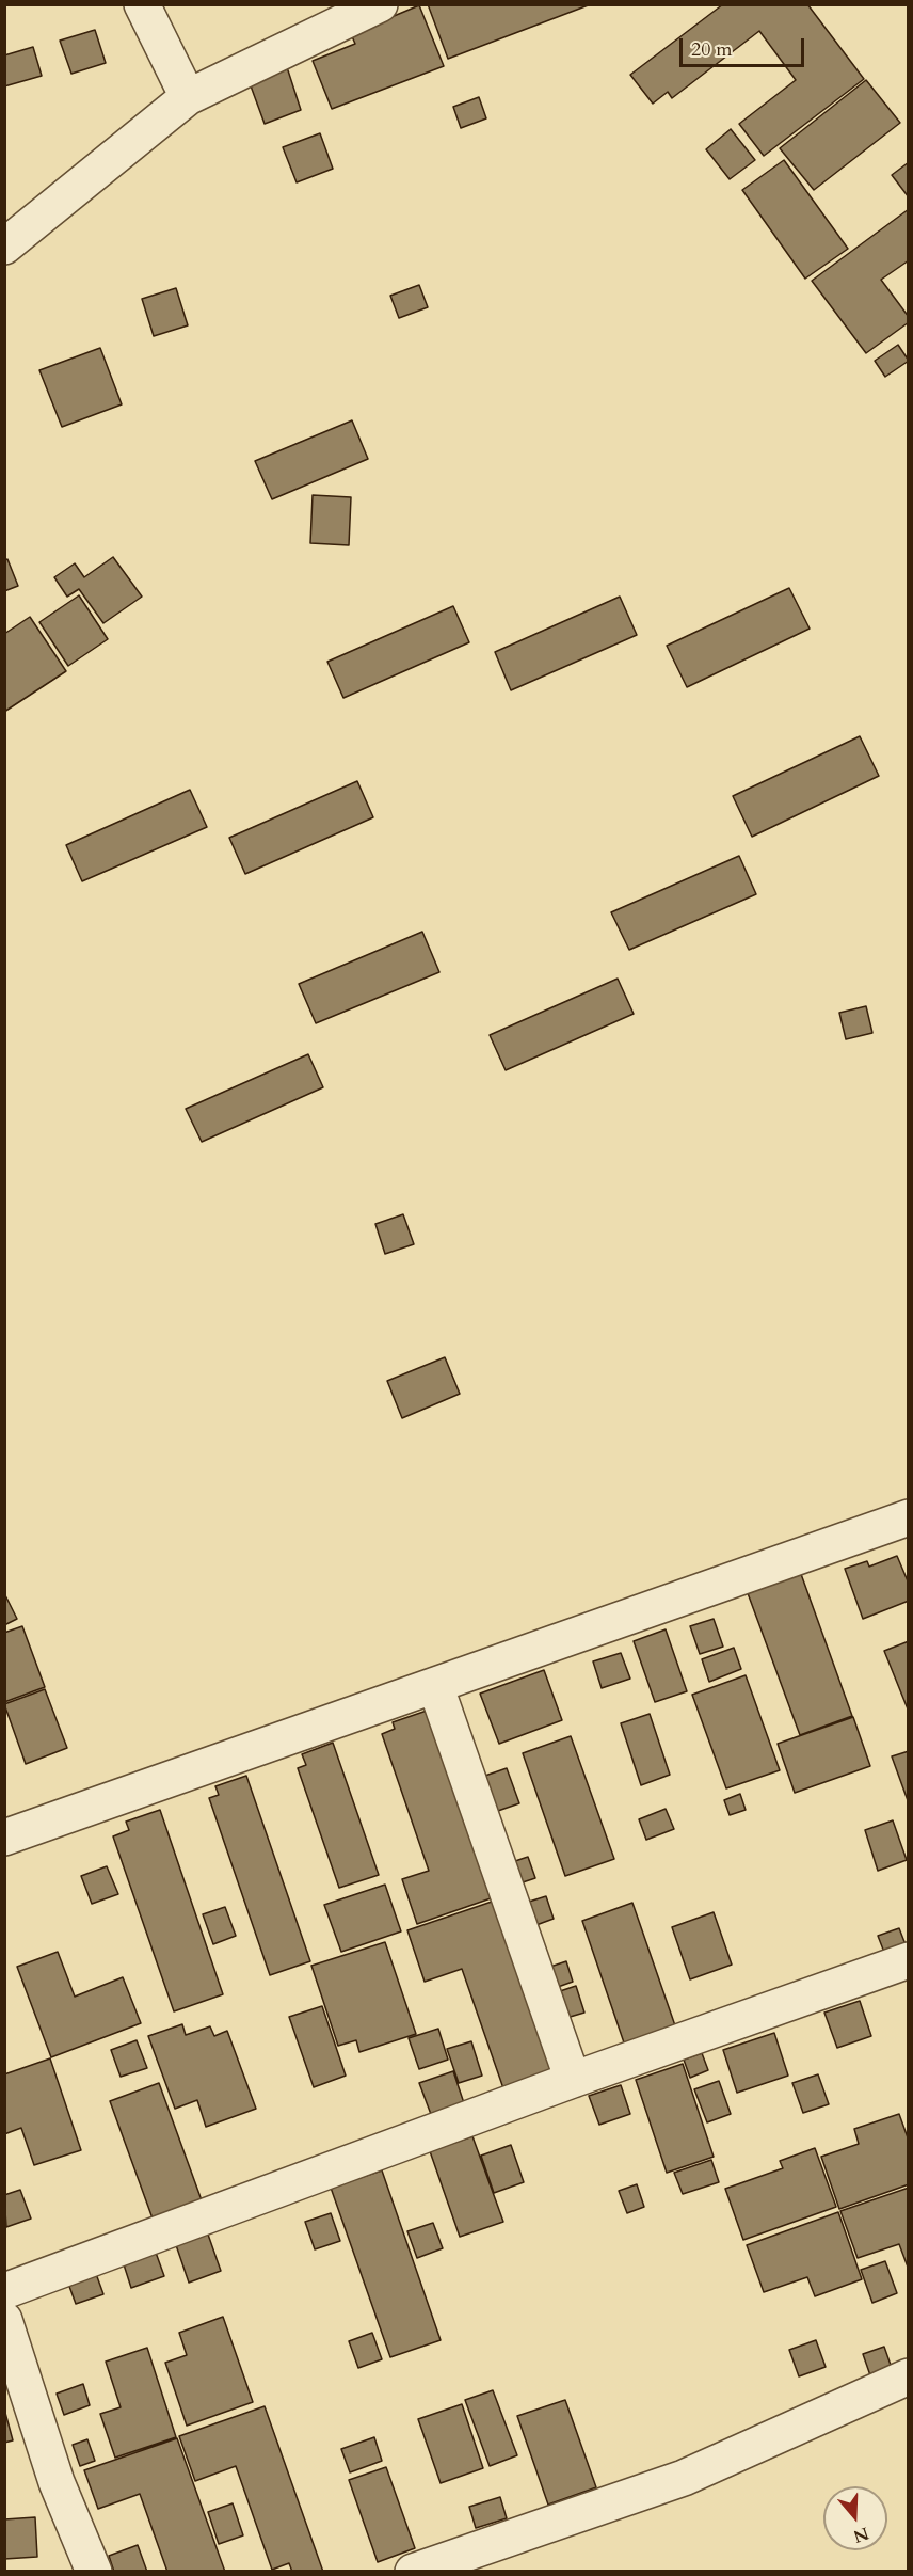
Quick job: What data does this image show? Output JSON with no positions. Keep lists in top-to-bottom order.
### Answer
{
  "scale_bar": "20 m",
  "north": "bottom"
}
